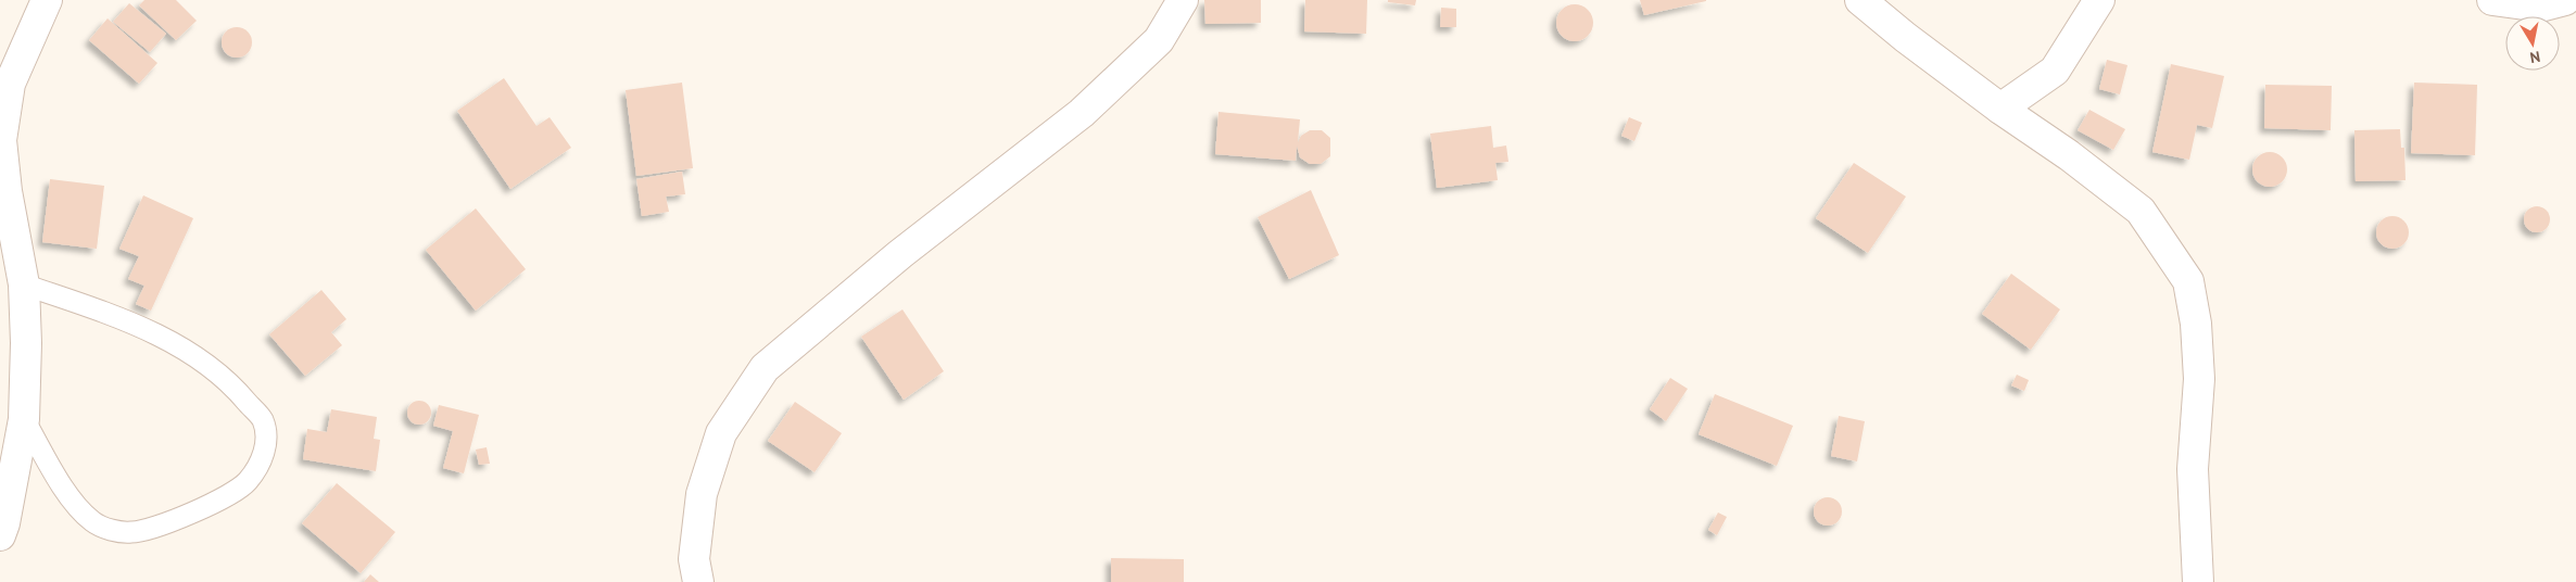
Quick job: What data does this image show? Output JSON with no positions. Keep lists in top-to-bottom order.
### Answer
{
  "north": "bottom"
}
